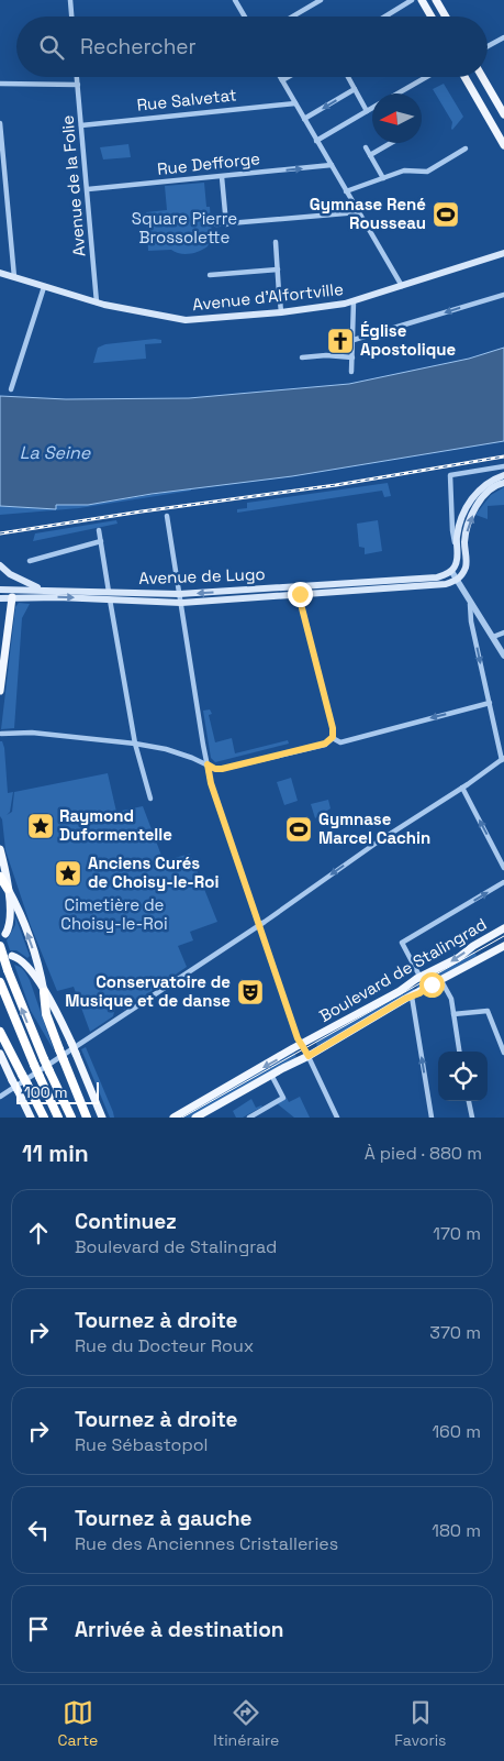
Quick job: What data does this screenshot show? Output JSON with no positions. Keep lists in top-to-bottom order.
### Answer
{
  "streets": {
    "main road": ["Avenue d'Alfortville", "Avenue de Lugo", "Boulevard de Stalingrad"],
    "street": ["Rue Salvetat", "Rue Defforge", "Avenue de la Folie"]
  },
  "crossings": [
    ["Rue Salvetat", "Avenue de la Folie"],
    ["Rue Defforge", "Avenue de la Folie"],
    ["Avenue de la Folie", "Avenue d'Alfortville"]
  ],
  "one_way": ["Rue Defforge"],
  "water": ["La Seine"],
  "parks": ["Square Pierre Brossolette", "Cimetière de Choisy-le-Roi"],
  "places": {
    "sports": ["Gymnase René Rousseau", "Gymnase Marcel Cachin"],
    "church": ["Église Apostolique"],
    "place": ["Raymond Duformentelle", "Anciens Curés de Choisy-le-Roi"],
    "theatre": ["Conservatoire de Musique et de danse"]
  },
  "scale_bar": "100 m",
  "north": "left",
  "page": {
    "search": "Rechercher",
    "scale": "100 m",
    "heading": ["11 min", "À pied · 880 m"],
    "list": [
      ["Continuez", "Boulevard de Stalingrad", "170 m"],
      ["Tournez à droite", "Rue du Docteur Roux", "370 m"],
      ["Tournez à droite", "Rue Sébastopol", "160 m"],
      ["Tournez à gauche", "Rue des Anciennes Cristalleries", "180 m"],
      "Arrivée à destination"
    ],
    "nav": ["Carte", "Itinéraire", "Favoris"]
  }
}
